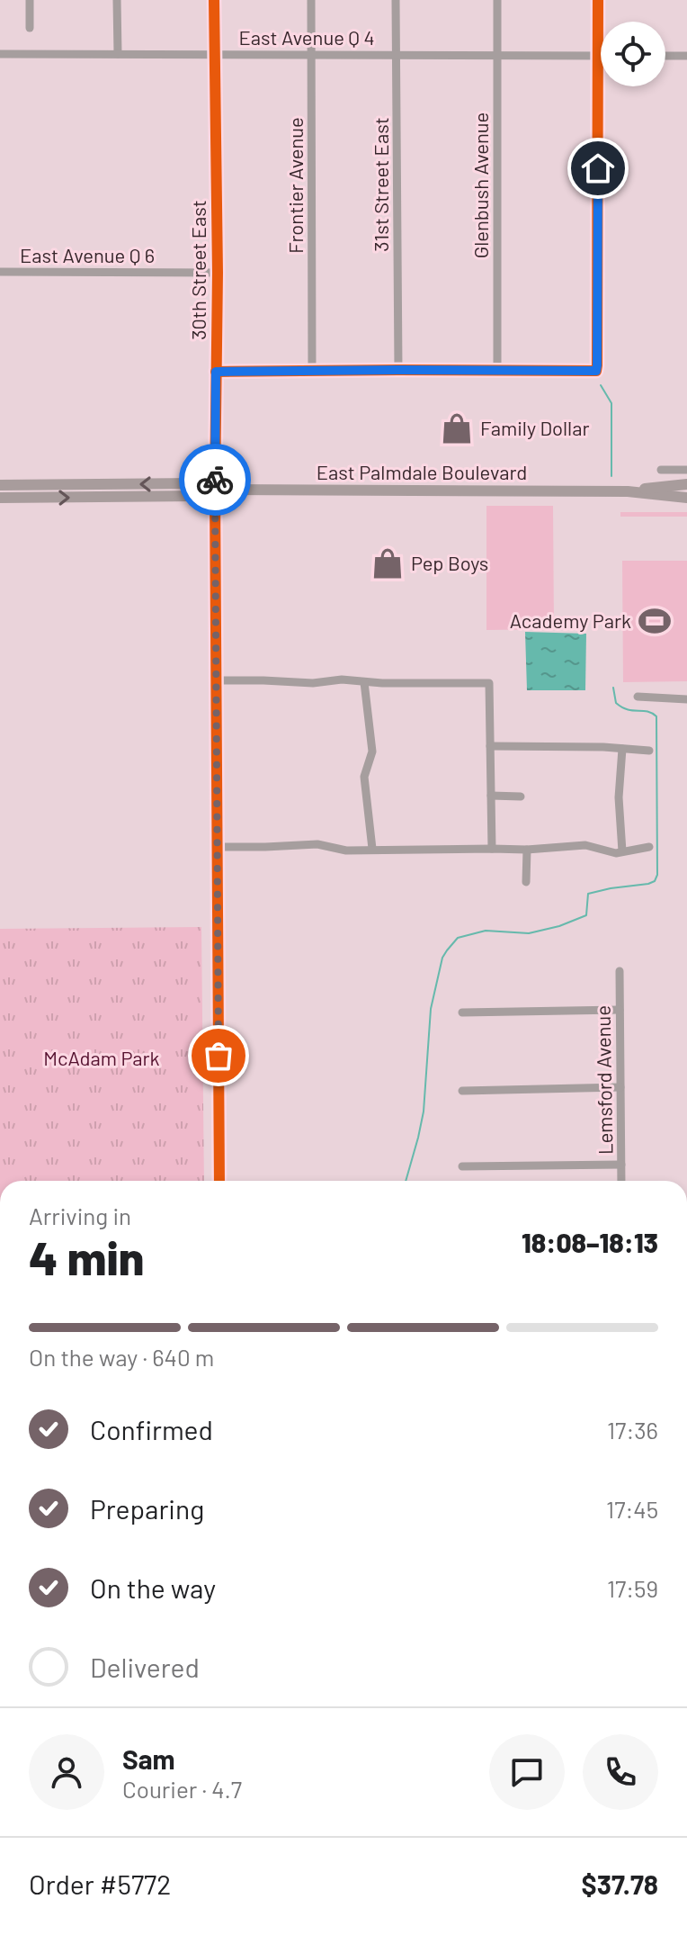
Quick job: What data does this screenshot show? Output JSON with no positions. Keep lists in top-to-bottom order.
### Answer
{
  "streets": {
    "highway": ["East Palmdale Boulevard"],
    "street": [
      "East Avenue Q 4",
      "31st Street East",
      "Frontier Avenue",
      "Glenbush Avenue",
      "East Avenue Q 6",
      "30th Street East",
      "Lemsford Avenue"
    ]
  },
  "crossings": [
    ["East Avenue Q 4", "31st Street East"],
    ["East Avenue Q 4", "Frontier Avenue"],
    ["East Avenue Q 4", "Glenbush Avenue"],
    ["East Avenue Q 4", "30th Street East"],
    ["East Avenue Q 6", "30th Street East"],
    ["30th Street East", "East Palmdale Boulevard"]
  ],
  "parks": ["McAdam Park"],
  "places": {
    "shop": ["Family Dollar", "Pep Boys"],
    "sports": ["Academy Park"]
  },
  "page": {
    "heading": ["4 min", "Arriving in", "18:08–18:13"],
    "panel": [
      "Sam",
      "Courier · 4.7",
      "Order #5772",
      "$37.78"
    ],
    "bar": "On the way · 640 m",
    "list": [
      ["Confirmed", "17:36"],
      ["Preparing", "17:45"],
      ["On the way", "17:59"],
      "Delivered"
    ]
  }
}
